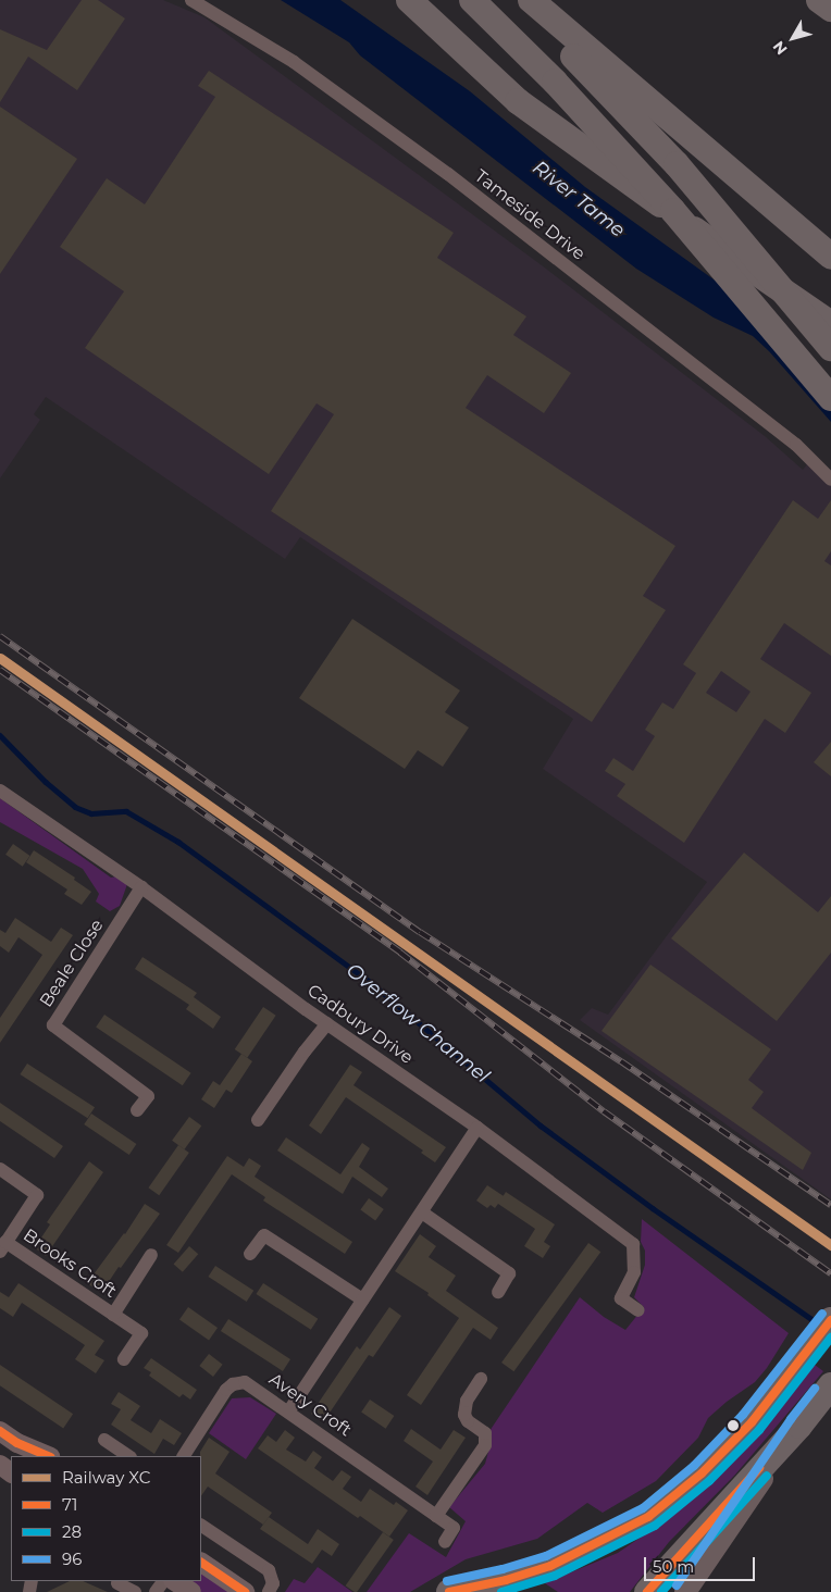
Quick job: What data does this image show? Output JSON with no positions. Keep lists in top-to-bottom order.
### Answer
{
  "streets": {
    "street": [
      "Tameside Drive",
      "Beale Close",
      "Cadbury Drive",
      "Brooks Croft",
      "Avery Croft"
    ]
  },
  "crossings": [
    ["Beale Close", "Cadbury Drive"]
  ],
  "water": ["River Tame", "Overflow Channel"],
  "lines": [
    "rail line XC",
    "transit line 96",
    "transit line 71",
    "transit line 28"
  ],
  "legend": [
    "Railway XC",
    "71",
    "28",
    "96"
  ],
  "scale_bar": "50 m",
  "north": "bottom left"
}
